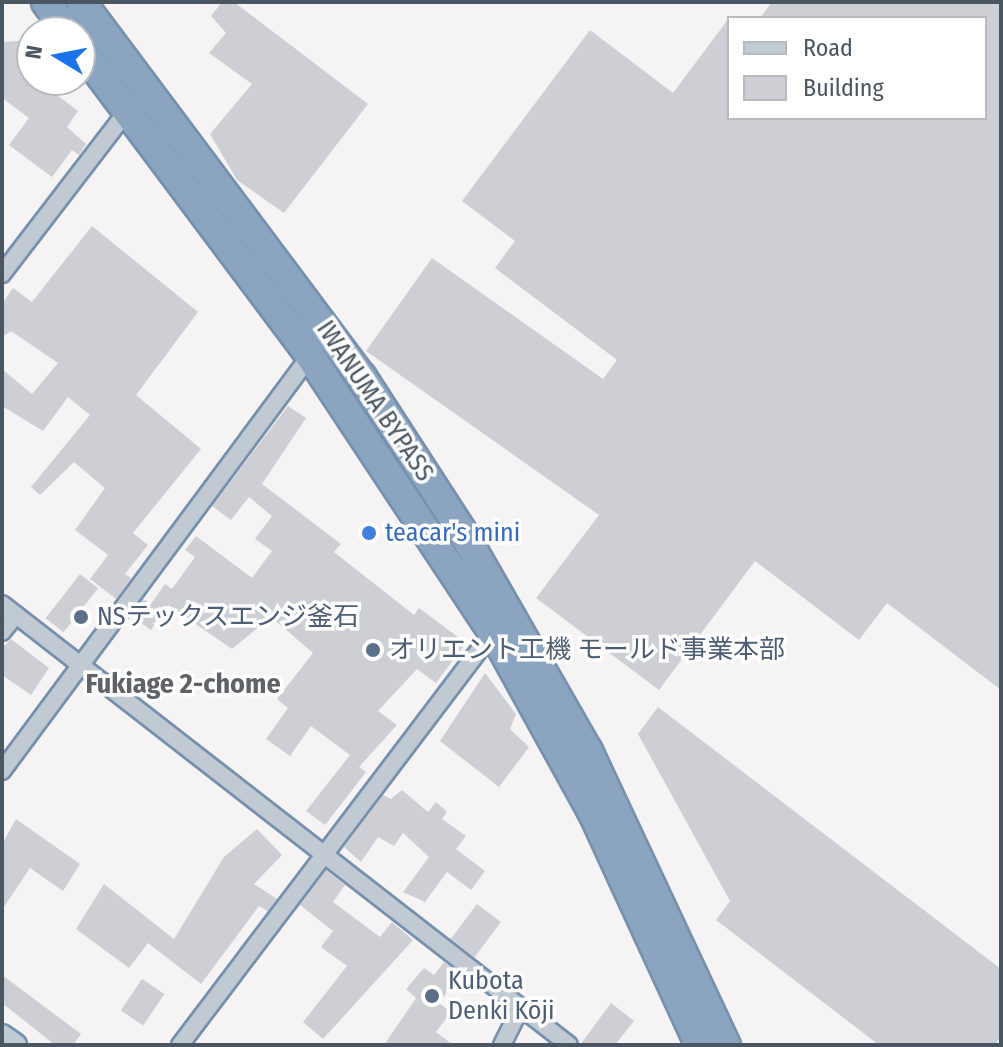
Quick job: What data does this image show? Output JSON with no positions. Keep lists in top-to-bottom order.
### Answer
{
  "streets": {
    "highway": ["IWANUMA BYPASS"]
  },
  "districts": ["Fukiage 2-chome"],
  "places": [
    "teacar's mini",
    "NSテックスエンジ釜石",
    "オリエント工機 モールド事業本部",
    "Kubota Denki Kōji"
  ],
  "legend": ["Road", "Building"],
  "north": "left"
}
